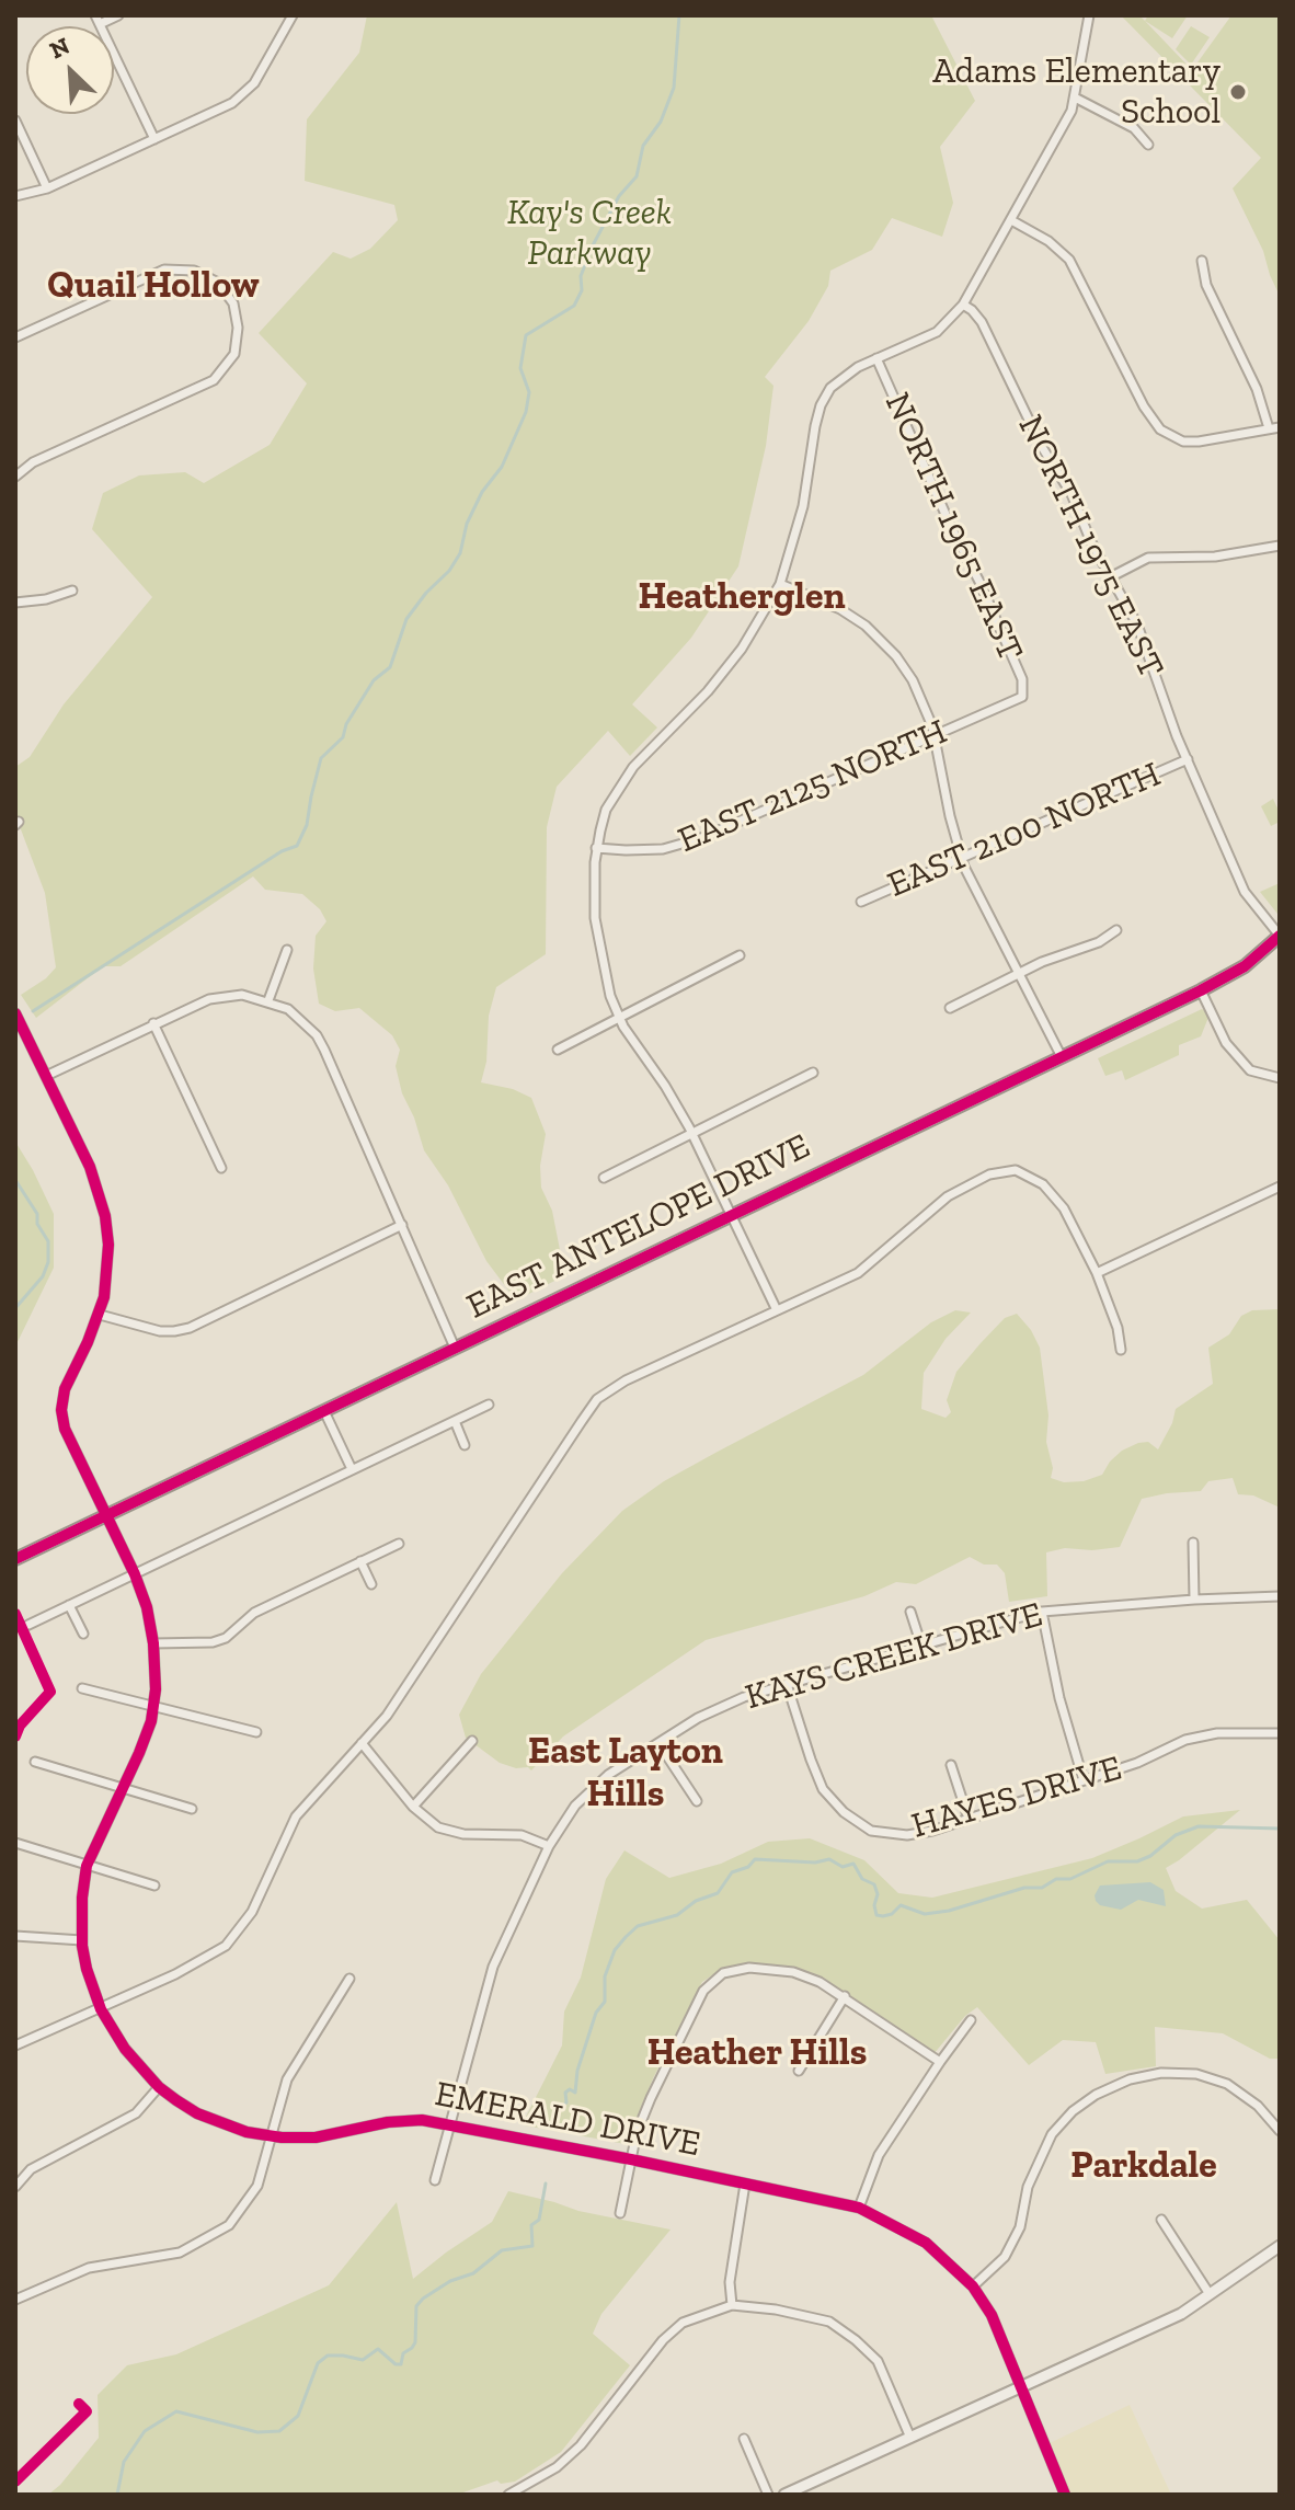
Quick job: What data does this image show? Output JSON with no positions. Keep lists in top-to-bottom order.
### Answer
{
  "streets": {
    "main road": ["EAST ANTELOPE DRIVE"],
    "street": [
      "NORTH 1965 EAST",
      "NORTH 1975 EAST",
      "EAST 2125 NORTH",
      "EAST 2100 NORTH",
      "KAYS CREEK DRIVE",
      "HAYES DRIVE",
      "EMERALD DRIVE"
    ]
  },
  "crossings": [
    ["NORTH 1965 EAST", "EAST 2125 NORTH"],
    ["NORTH 1975 EAST", "EAST 2100 NORTH"],
    ["NORTH 1975 EAST", "EAST ANTELOPE DRIVE"],
    ["EAST ANTELOPE DRIVE", "EMERALD DRIVE"],
    ["KAYS CREEK DRIVE", "HAYES DRIVE"],
    ["KAYS CREEK DRIVE", "EMERALD DRIVE"]
  ],
  "districts": [
    "Quail Hollow",
    "Heatherglen",
    "East Layton Hills",
    "Heather Hills",
    "Parkdale"
  ],
  "parks": ["Kay's Creek Parkway"],
  "places": ["Adams Elementary School"],
  "north": "top left"
}
